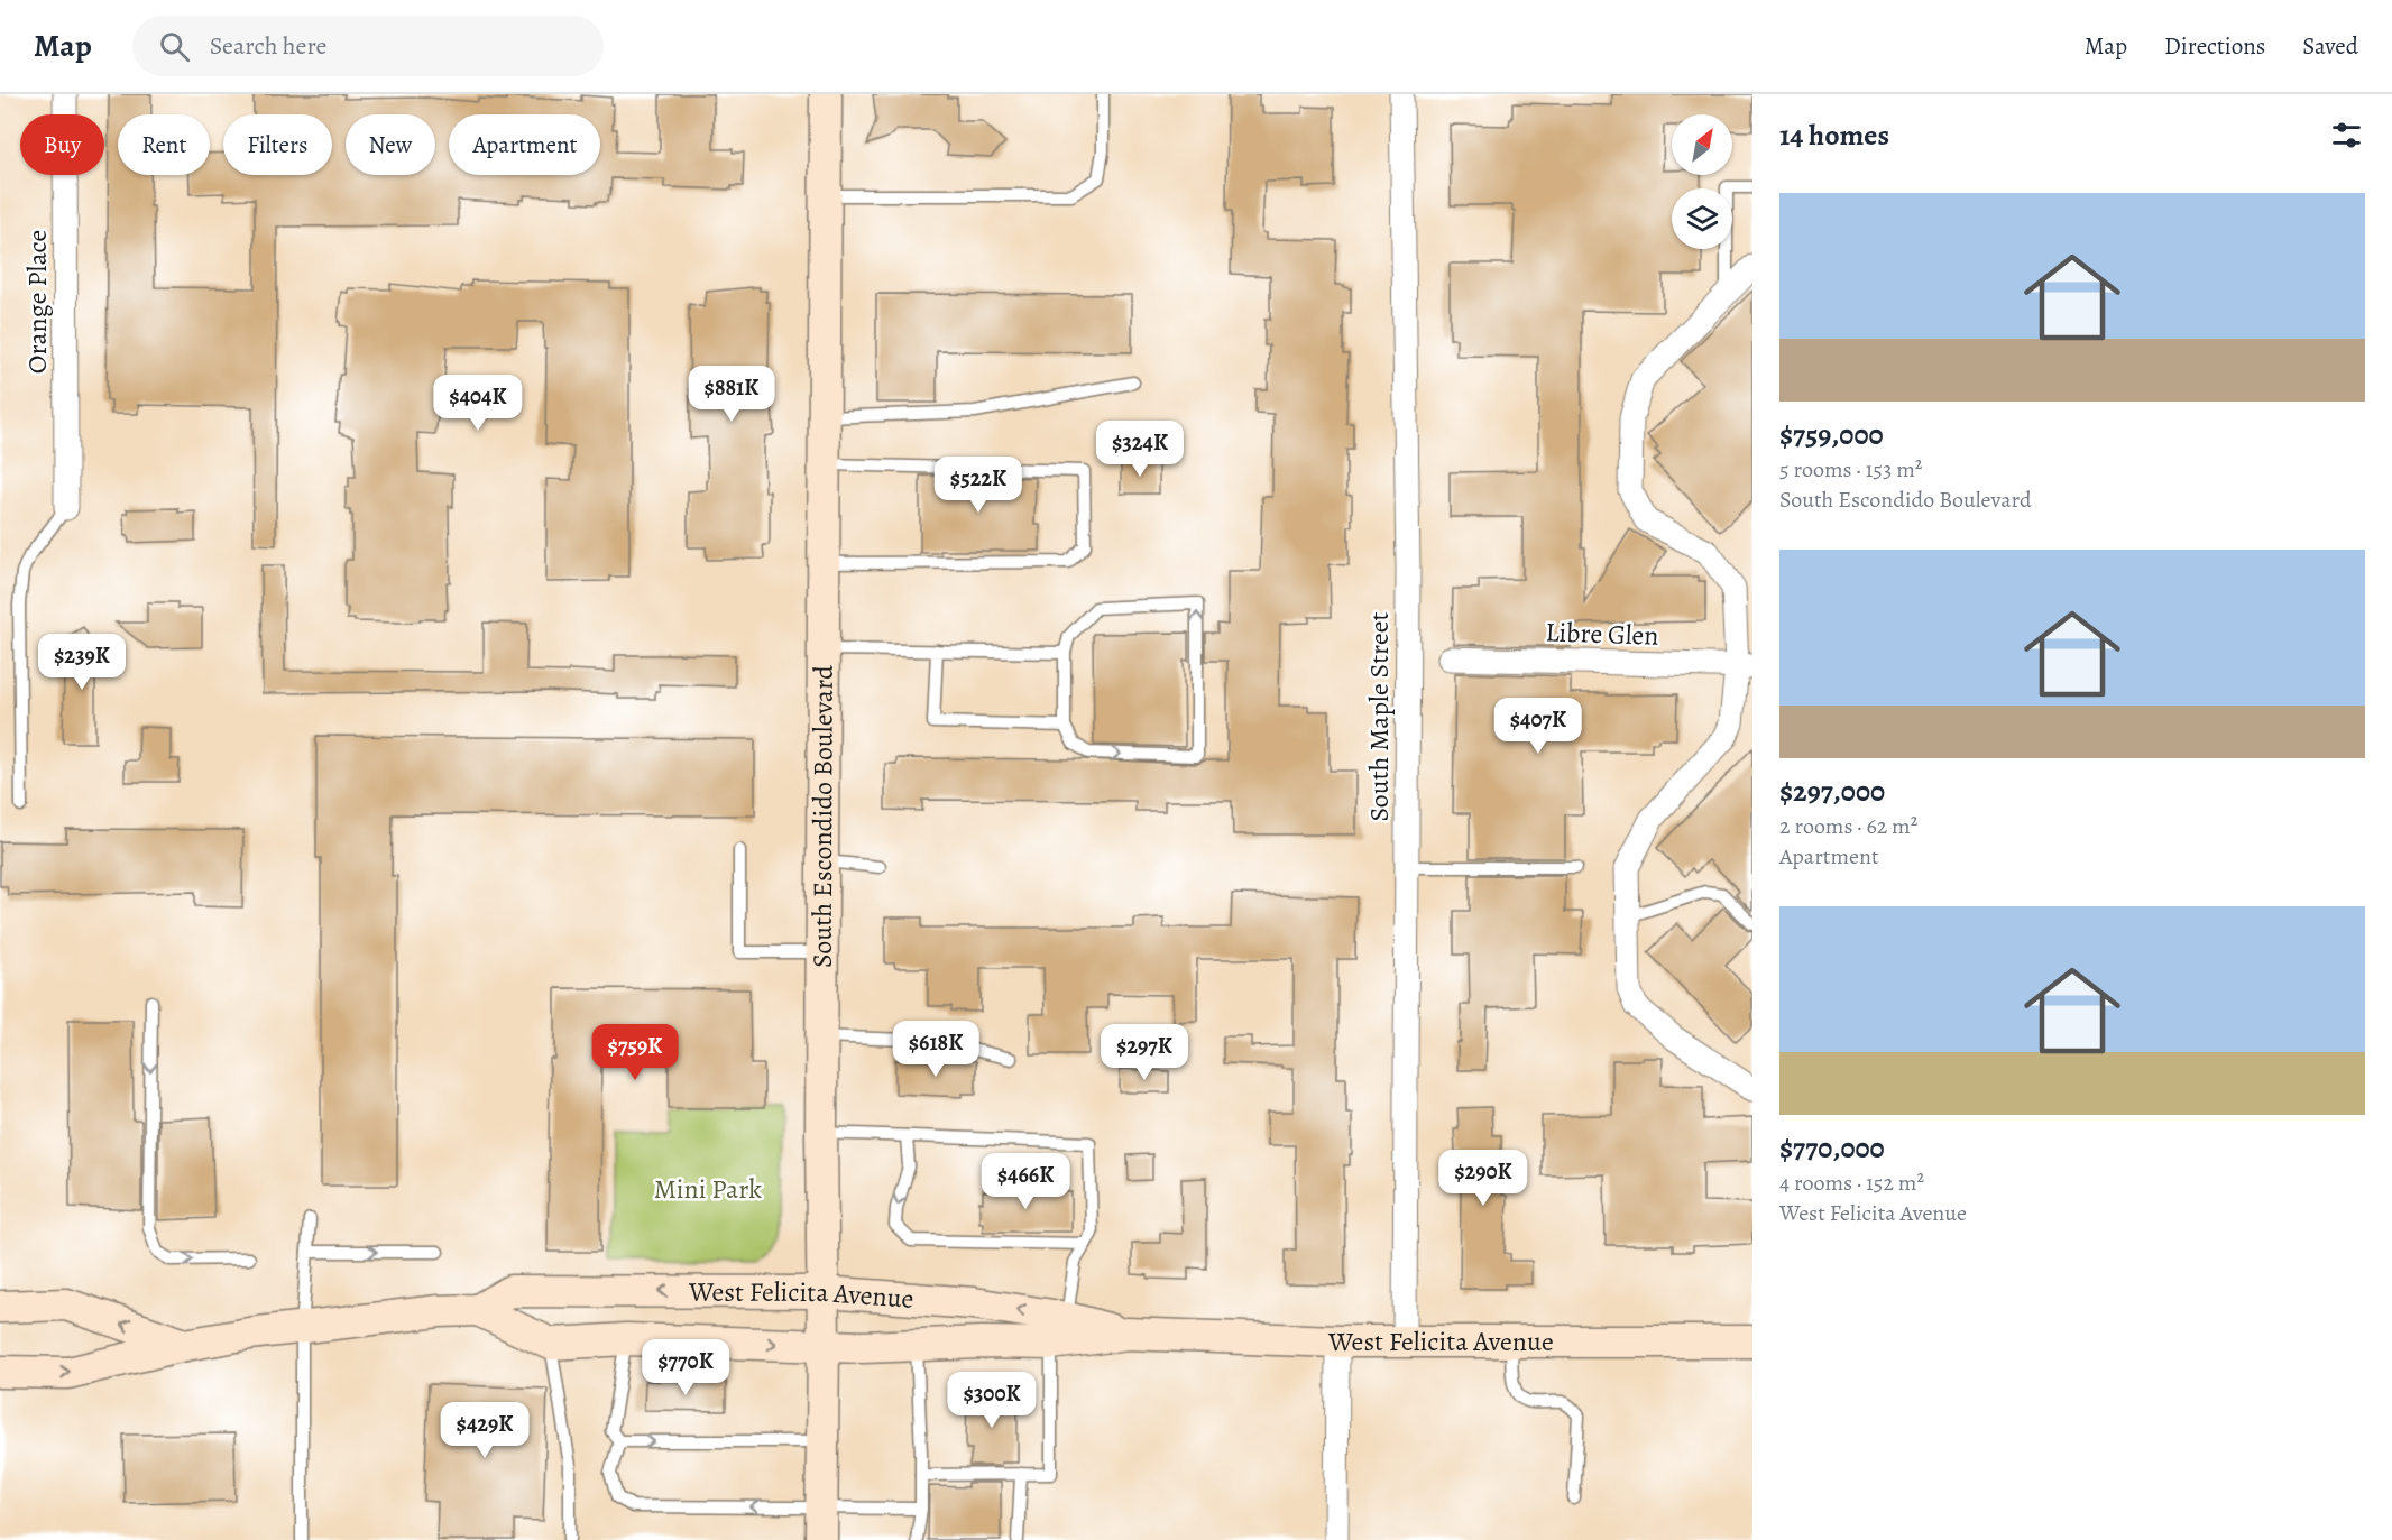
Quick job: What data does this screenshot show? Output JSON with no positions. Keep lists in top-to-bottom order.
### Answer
{
  "streets": {
    "main road": ["South Escondido Boulevard", "West Felicita Avenue"],
    "street": ["Orange Place", "Libre Glen", "South Maple Street"]
  },
  "crossings": [
    ["South Maple Street", "West Felicita Avenue"],
    ["South Escondido Boulevard", "West Felicita Avenue"]
  ],
  "parks": ["Mini Park"],
  "north": "top right",
  "page": {
    "header": "Map",
    "search": "Search here",
    "nav": ["Map", "Directions", "Saved"],
    "heading": "14 homes",
    "chip": [
      "Buy",
      "Rent",
      "Filters",
      "New",
      "Apartment"
    ],
    "list": [
      {
        "name": "$759,000",
        "note": "5 rooms · 153 m² · South Escondido Boulevard"
      },
      {
        "name": "$297,000",
        "note": "2 rooms · 62 m² · Apartment"
      },
      {
        "name": "$770,000",
        "note": "4 rooms · 152 m² · West Felicita Avenue"
      }
    ],
    "price": [
      "$881K",
      "$404K",
      "$324K",
      "$522K",
      "$239K",
      "$407K",
      "$618K",
      "$759K",
      "$297K",
      "$290K",
      "$466K",
      "$770K",
      "$300K",
      "$429K"
    ]
  }
}
